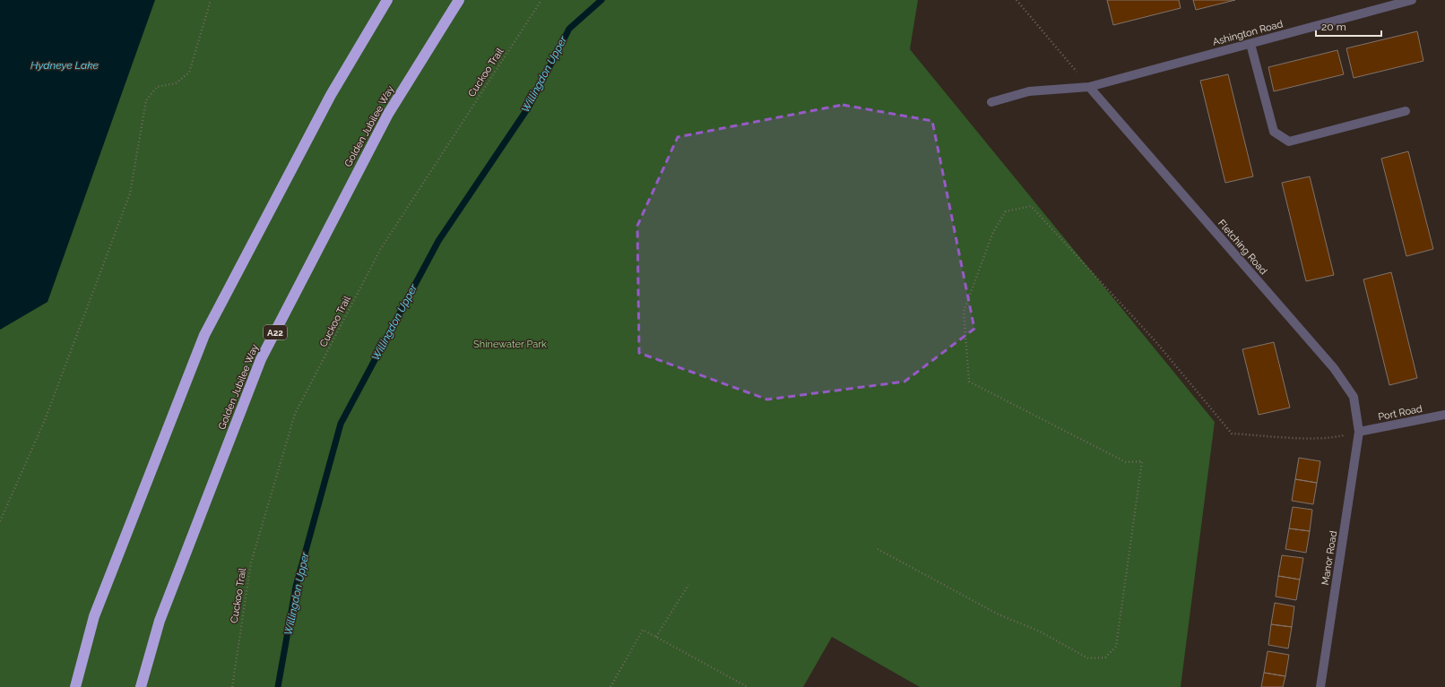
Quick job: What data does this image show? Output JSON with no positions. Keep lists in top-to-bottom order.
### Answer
{
  "streets": {
    "highway": ["Golden Jubilee Way", "A22"],
    "street": [
      "Ashington Road",
      "Fletching Road",
      "Port Road",
      "Manor Road"
    ],
    "path": ["Cuckoo Trail"]
  },
  "crossings": [
    ["Ashington Road", "Fletching Road"],
    ["Fletching Road", "Port Road"],
    ["Fletching Road", "Manor Road"],
    ["Port Road", "Manor Road"]
  ],
  "water": ["Hydneye Lake", "Willingdon Upper"],
  "parks": ["Shinewater Park"],
  "scale_bar": "20 m"
}
